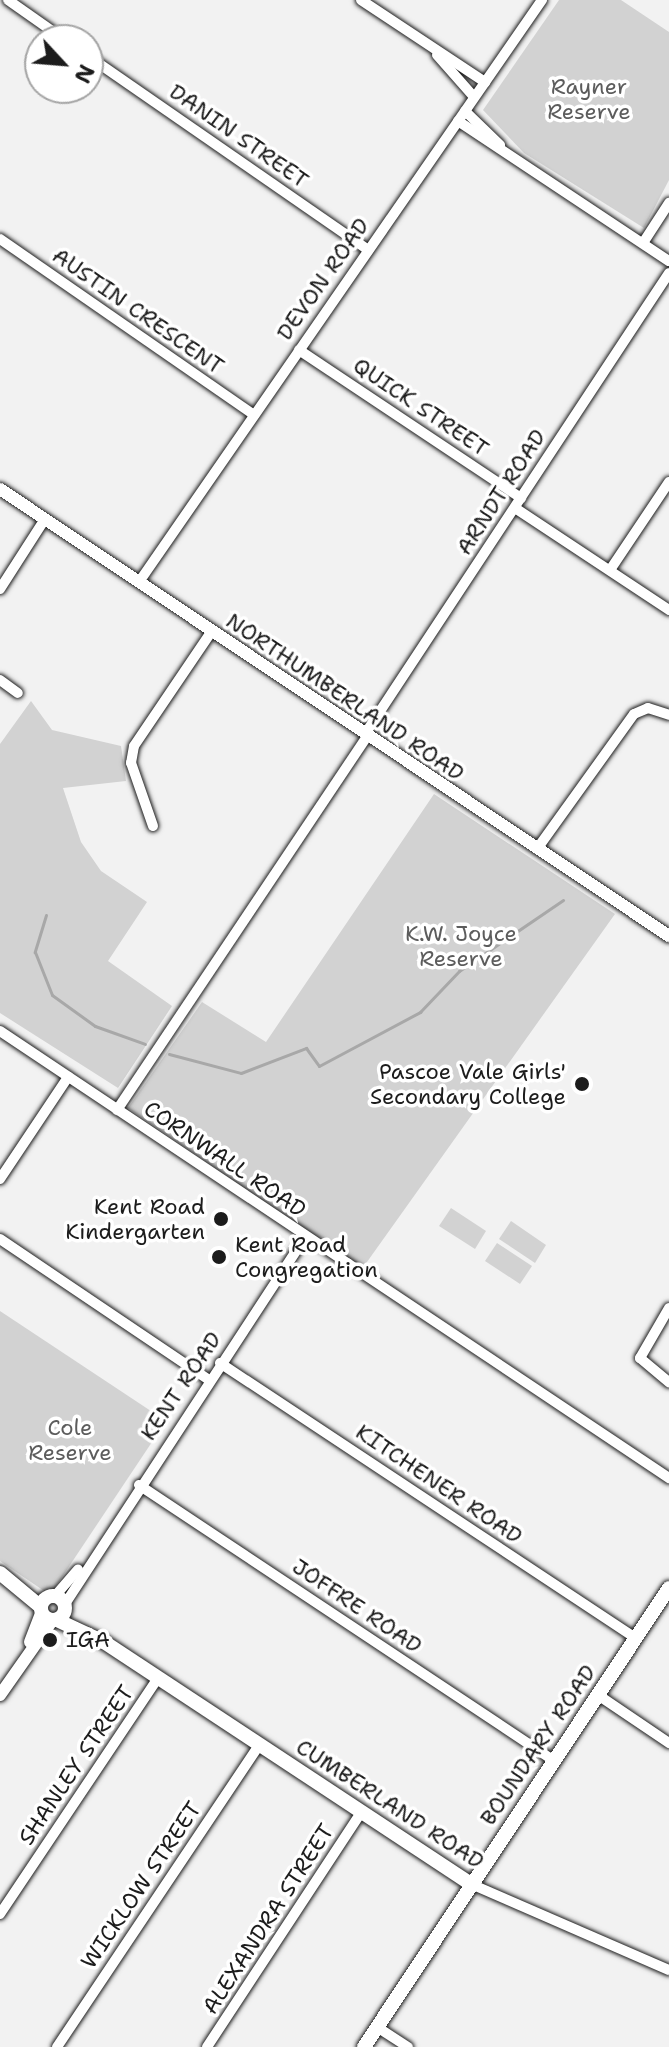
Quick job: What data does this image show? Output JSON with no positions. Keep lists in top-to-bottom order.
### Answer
{
  "streets": {
    "main road": ["BOUNDARY ROAD", "CUMBERLAND ROAD"],
    "street": [
      "DANIN STREET",
      "DEVON ROAD",
      "AUSTIN CRESCENT",
      "QUICK STREET",
      "ARNDT ROAD",
      "NORTHUMBERLAND ROAD",
      "CORNWALL ROAD",
      "KENT ROAD",
      "KITCHENER ROAD",
      "JOFFRE ROAD",
      "SHANLEY STREET",
      "WICKLOW STREET",
      "ALEXANDRA STREET"
    ]
  },
  "crossings": [
    ["DANIN STREET", "DEVON ROAD"],
    ["DEVON ROAD", "AUSTIN CRESCENT"],
    ["DEVON ROAD", "QUICK STREET"],
    ["DEVON ROAD", "NORTHUMBERLAND ROAD"],
    ["QUICK STREET", "ARNDT ROAD"],
    ["ARNDT ROAD", "NORTHUMBERLAND ROAD"],
    ["ARNDT ROAD", "CORNWALL ROAD"],
    ["CORNWALL ROAD", "KENT ROAD"],
    ["KENT ROAD", "KITCHENER ROAD"],
    ["KENT ROAD", "JOFFRE ROAD"],
    ["KENT ROAD", "CUMBERLAND ROAD"],
    ["KITCHENER ROAD", "BOUNDARY ROAD"],
    ["JOFFRE ROAD", "BOUNDARY ROAD"],
    ["BOUNDARY ROAD", "CUMBERLAND ROAD"],
    ["SHANLEY STREET", "CUMBERLAND ROAD"],
    ["CUMBERLAND ROAD", "WICKLOW STREET"],
    ["CUMBERLAND ROAD", "ALEXANDRA STREET"]
  ],
  "parks": ["Rayner Reserve", "K.W. Joyce Reserve", "Cole Reserve"],
  "places": [
    "Pascoe Vale Girls' Secondary College",
    "Kent Road Kindergarten",
    "Kent Road Congregation",
    "IGA"
  ],
  "north": "bottom right"
}
